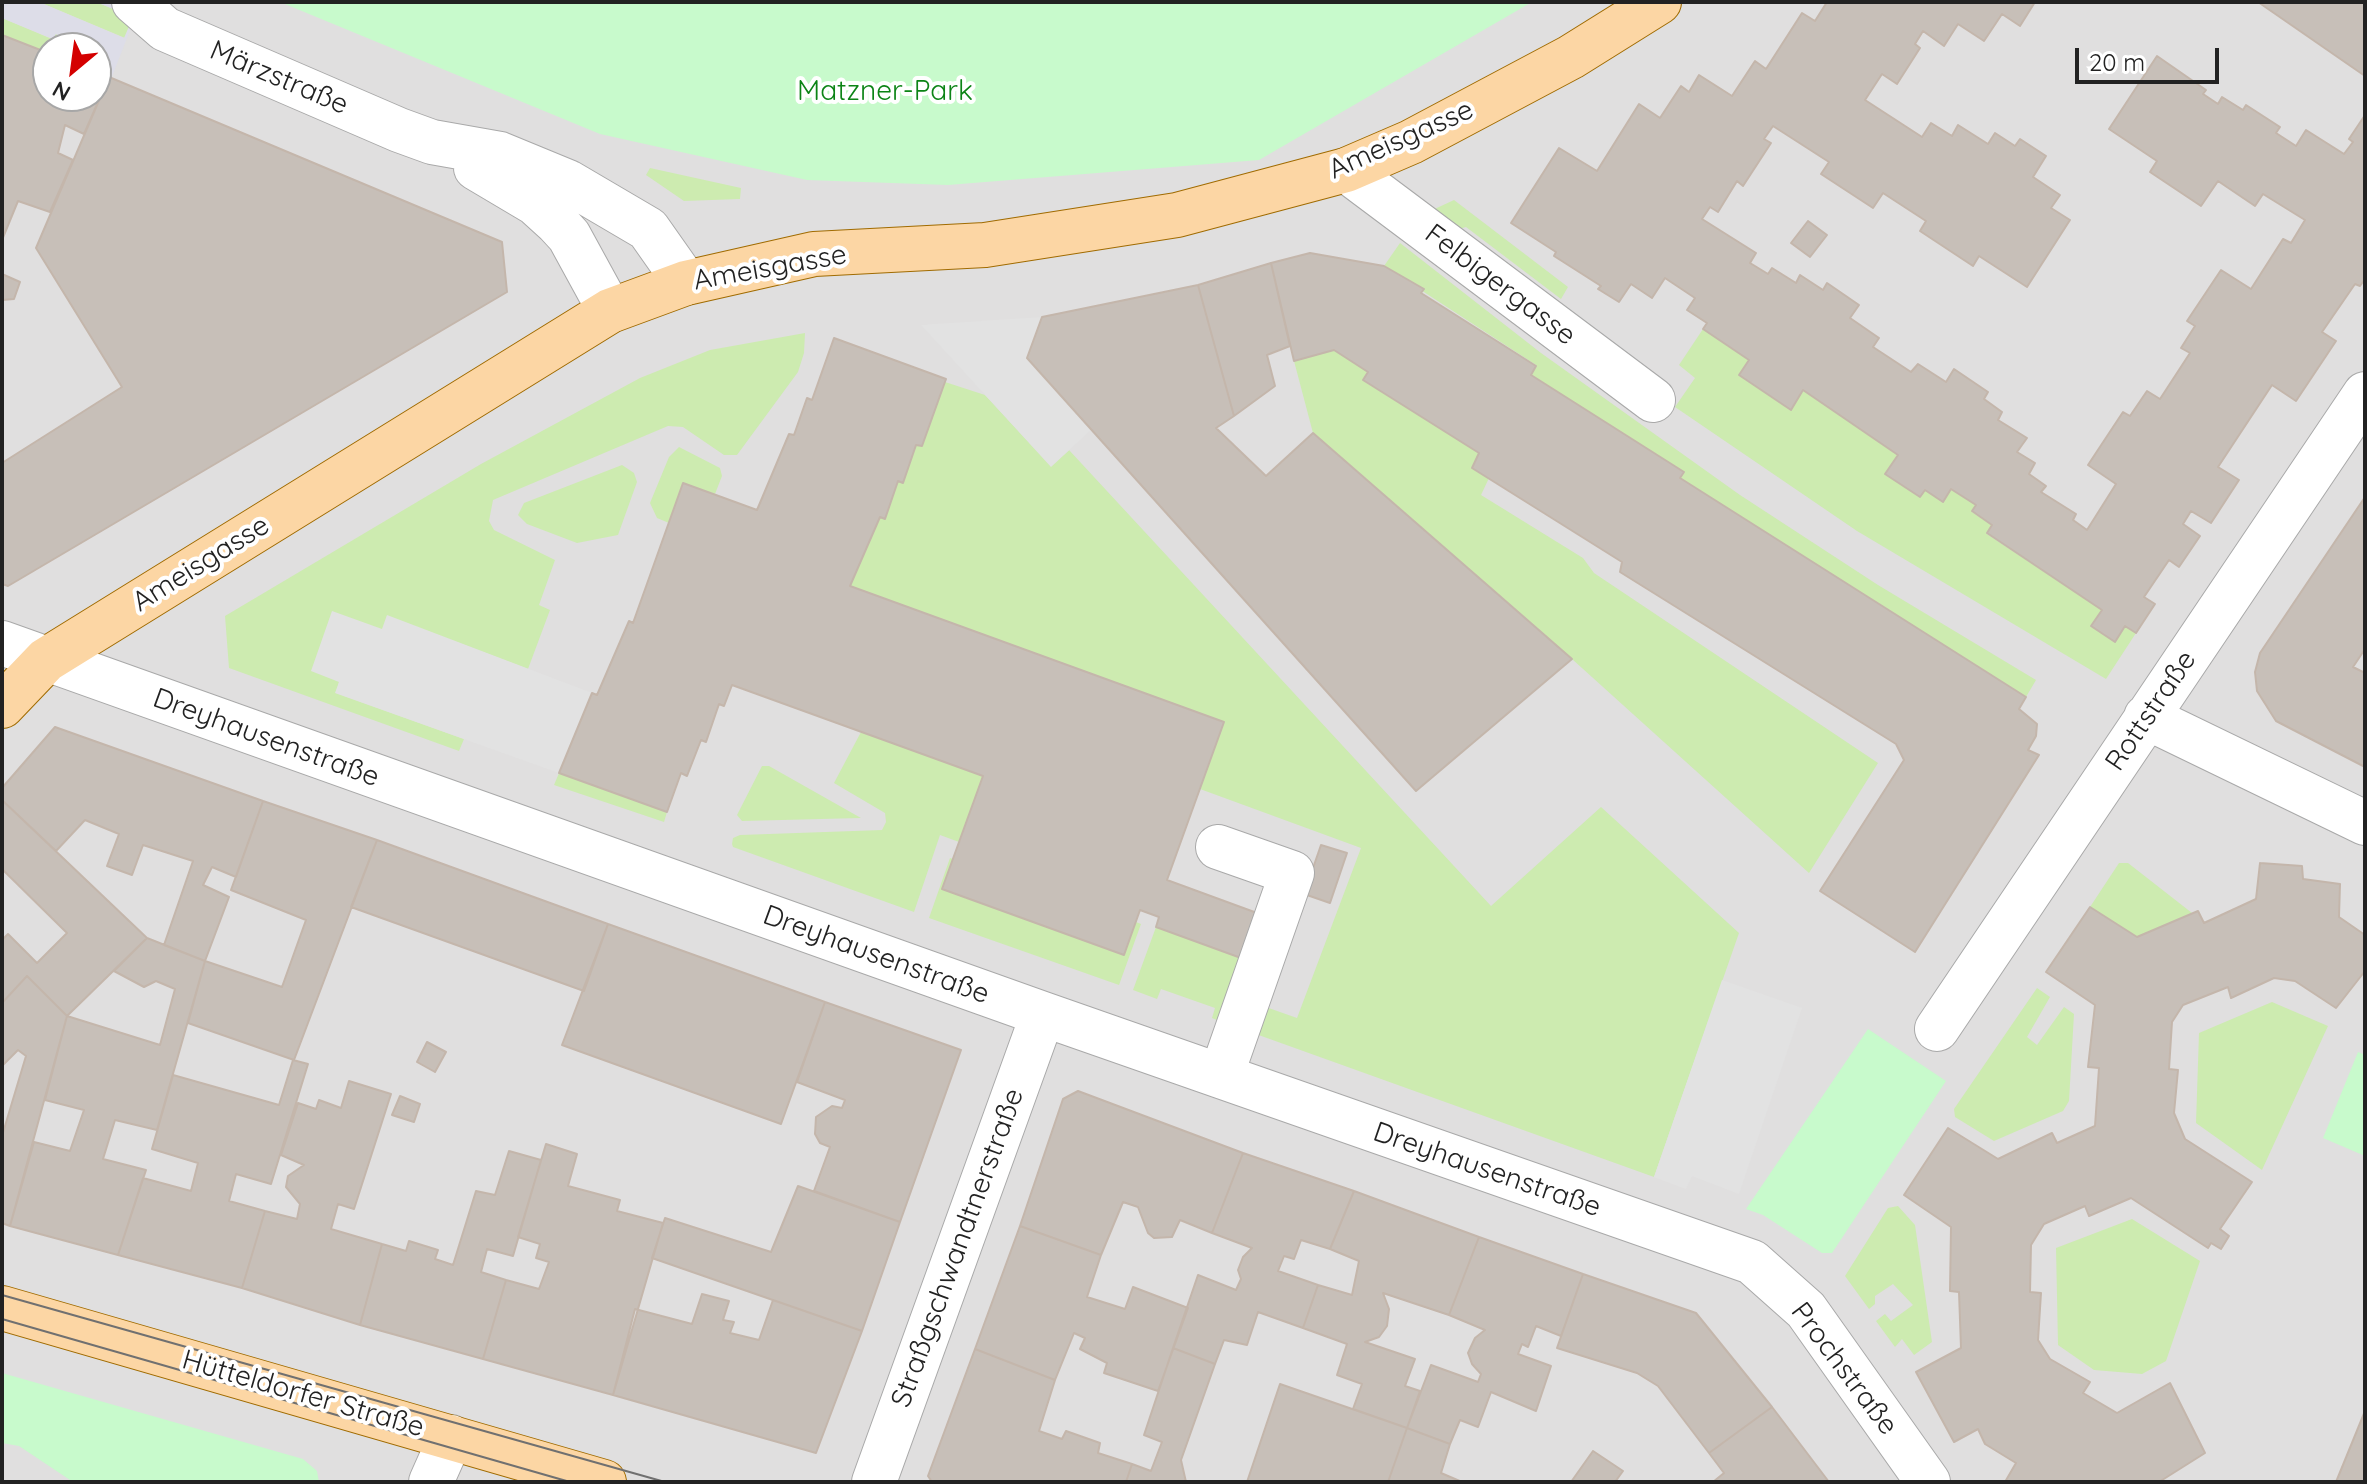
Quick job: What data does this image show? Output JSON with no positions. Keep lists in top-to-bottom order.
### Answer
{
  "streets": {
    "main road": ["Ameisgasse", "Hütteldorfer Straße"],
    "street": [
      "Märzstraße",
      "Felbigergasse",
      "Rottstraße",
      "Dreyhausenstraße",
      "Straßgschwandtnerstraße",
      "Prochstraße"
    ]
  },
  "crossings": [
    ["Märzstraße", "Ameisgasse"],
    ["Ameisgasse", "Felbigergasse"],
    ["Ameisgasse", "Dreyhausenstraße"],
    ["Dreyhausenstraße", "Straßgschwandtnerstraße"],
    ["Dreyhausenstraße", "Prochstraße"]
  ],
  "parks": ["Matzner-Park"],
  "scale_bar": "20 m",
  "north": "bottom left"
}
